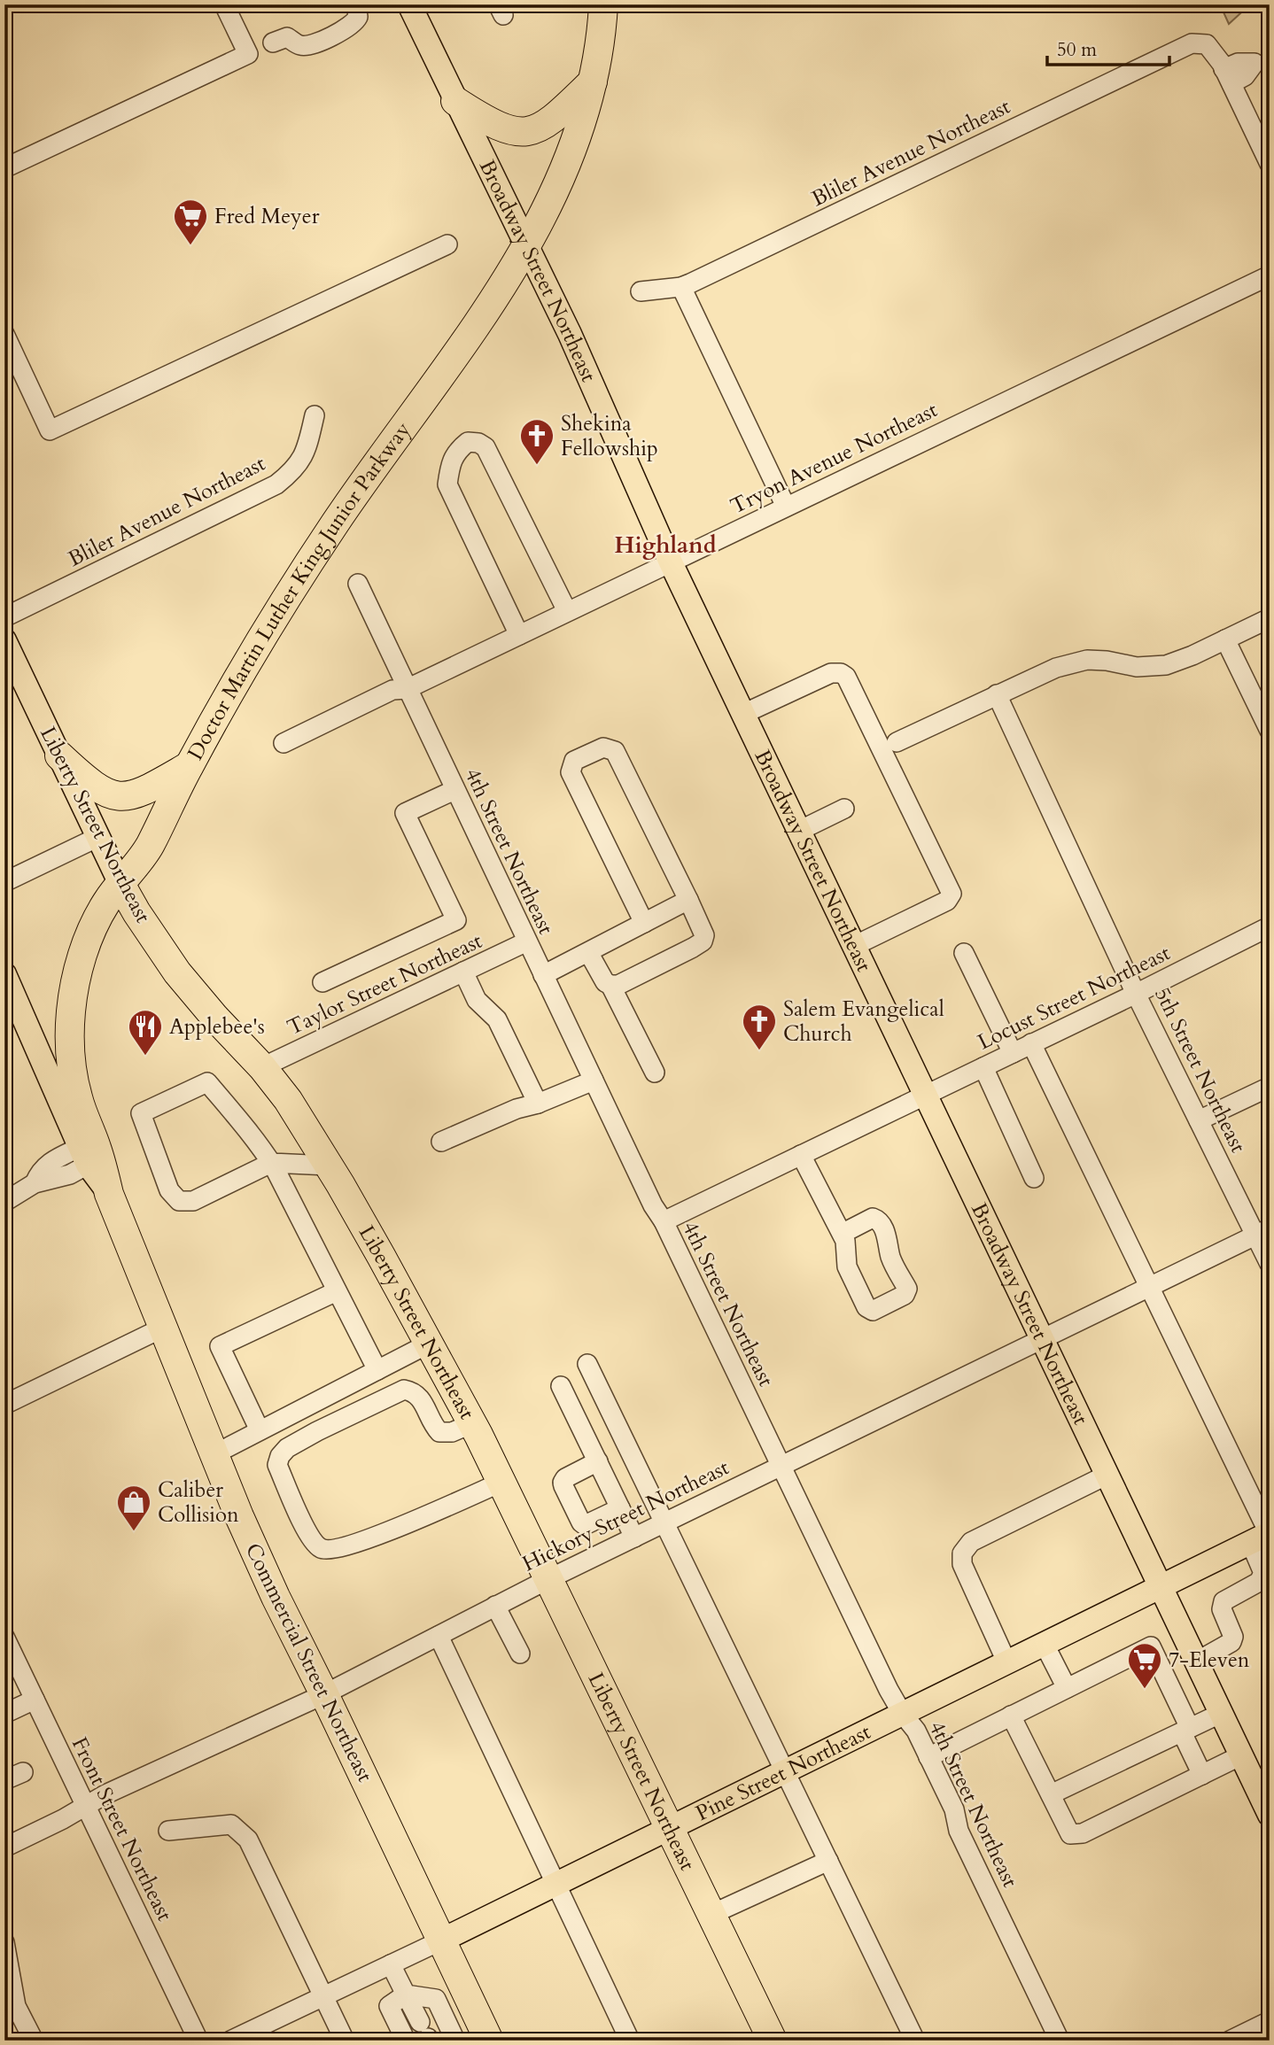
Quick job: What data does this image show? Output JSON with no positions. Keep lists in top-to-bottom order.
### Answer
{
  "streets": {
    "highway": ["Doctor Martin Luther King Junior Parkway", "Liberty Street Northeast", "Commercial Street Northeast"],
    "main road": ["Broadway Street Northeast", "Pine Street Northeast"],
    "street": [
      "Bliler Avenue Northeast",
      "Tryon Avenue Northeast",
      "4th Street Northeast",
      "Taylor Street Northeast",
      "Locust Street Northeast",
      "5th Street Northeast",
      "Hickory Street Northeast",
      "Front Street Northeast"
    ]
  },
  "crossings": [
    ["Broadway Street Northeast", "Tryon Avenue Northeast"],
    ["Broadway Street Northeast", "Doctor Martin Luther King Junior Parkway"],
    ["Broadway Street Northeast", "Locust Street Northeast"],
    ["Broadway Street Northeast", "Hickory Street Northeast"],
    ["Broadway Street Northeast", "Pine Street Northeast"],
    ["Tryon Avenue Northeast", "4th Street Northeast"],
    ["Doctor Martin Luther King Junior Parkway", "Liberty Street Northeast"],
    ["Doctor Martin Luther King Junior Parkway", "Commercial Street Northeast"],
    ["Liberty Street Northeast", "Taylor Street Northeast"],
    ["Liberty Street Northeast", "Hickory Street Northeast"],
    ["Liberty Street Northeast", "Pine Street Northeast"],
    ["4th Street Northeast", "Taylor Street Northeast"],
    ["4th Street Northeast", "Locust Street Northeast"],
    ["4th Street Northeast", "Hickory Street Northeast"],
    ["4th Street Northeast", "Pine Street Northeast"],
    ["Locust Street Northeast", "5th Street Northeast"],
    ["5th Street Northeast", "Hickory Street Northeast"],
    ["Hickory Street Northeast", "Commercial Street Northeast"],
    ["Hickory Street Northeast", "Front Street Northeast"],
    ["Commercial Street Northeast", "Pine Street Northeast"]
  ],
  "districts": ["Highland"],
  "places": {
    "supermarket": ["Fred Meyer", "7-Eleven"],
    "church": ["Shekina Fellowship", "Salem Evangelical Church"],
    "restaurant": ["Applebee's"],
    "shop": ["Caliber Collision"]
  },
  "scale_bar": "50 m"
}
